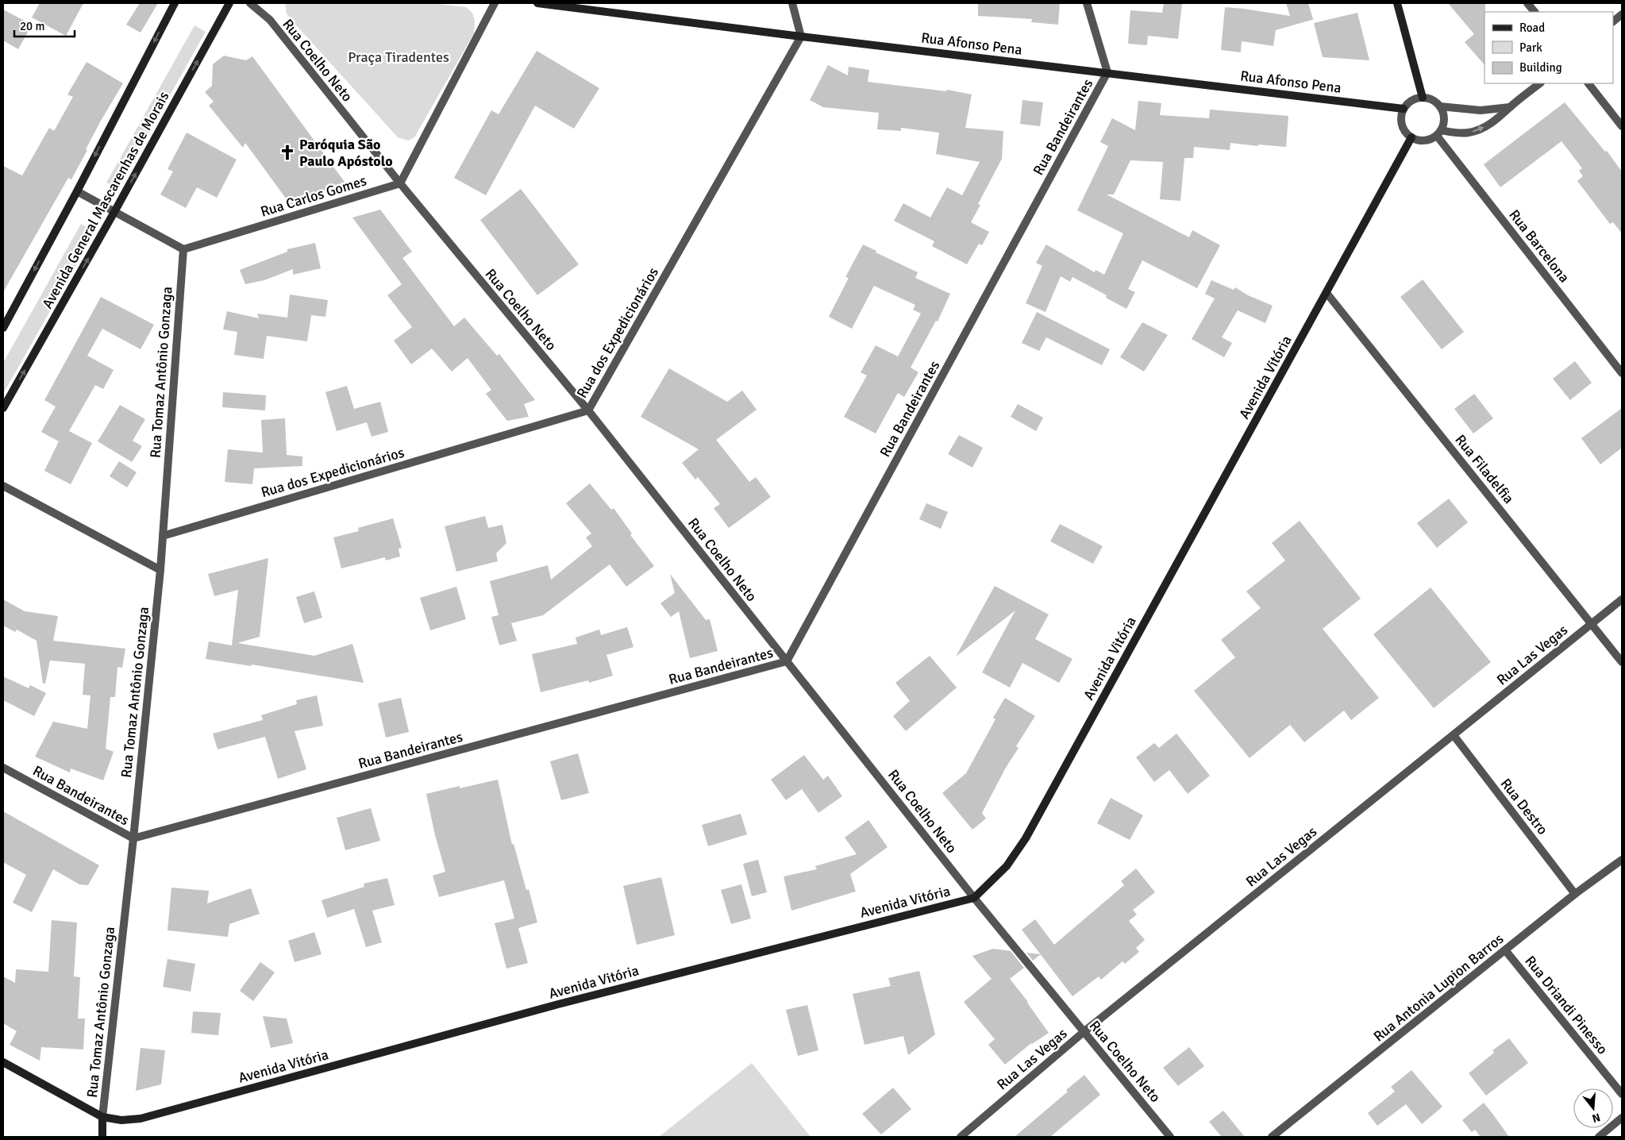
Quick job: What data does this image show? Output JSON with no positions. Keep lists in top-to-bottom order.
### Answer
{
  "streets": {
    "street": [
      "Rua Afonso Pena",
      "Rua Coelho Neto",
      "Rua Bandeirantes",
      "Rua Carlos Gomes",
      "Avenida General Mascarenhas de Morais",
      "Rua Barcelona",
      "Rua dos Expedicionários",
      "Rua Tomaz Antônio Gonzaga",
      "Avenida Vitória",
      "Rua Filadelfia",
      "Rua Las Vegas",
      "Rua Destro",
      "Rua Antonia Lupion Barros",
      "Rua Driandi Pinesso"
    ]
  },
  "crossings": [
    ["Rua Afonso Pena", "Rua Bandeirantes"],
    ["Rua Afonso Pena", "Rua Barcelona"],
    ["Rua Afonso Pena", "Rua dos Expedicionários"],
    ["Rua Afonso Pena", "Avenida Vitória"],
    ["Rua Coelho Neto", "Rua Bandeirantes"],
    ["Rua Coelho Neto", "Rua Carlos Gomes"],
    ["Rua Coelho Neto", "Rua dos Expedicionários"],
    ["Rua Coelho Neto", "Avenida Vitória"],
    ["Rua Coelho Neto", "Rua Las Vegas"],
    ["Rua Bandeirantes", "Rua Tomaz Antônio Gonzaga"],
    ["Rua Carlos Gomes", "Rua Tomaz Antônio Gonzaga"],
    ["Rua Barcelona", "Avenida Vitória"],
    ["Rua dos Expedicionários", "Rua Tomaz Antônio Gonzaga"],
    ["Rua Tomaz Antônio Gonzaga", "Avenida Vitória"],
    ["Avenida Vitória", "Rua Filadelfia"],
    ["Rua Filadelfia", "Rua Las Vegas"],
    ["Rua Las Vegas", "Rua Destro"],
    ["Rua Destro", "Rua Antonia Lupion Barros"],
    ["Rua Antonia Lupion Barros", "Rua Driandi Pinesso"]
  ],
  "parks": ["Praça Tiradentes"],
  "places": {
    "church": ["Paróquia São Paulo Apóstolo"]
  },
  "legend": ["Road", "Park", "Building"],
  "scale_bar": "20 m",
  "north": "bottom"
}
